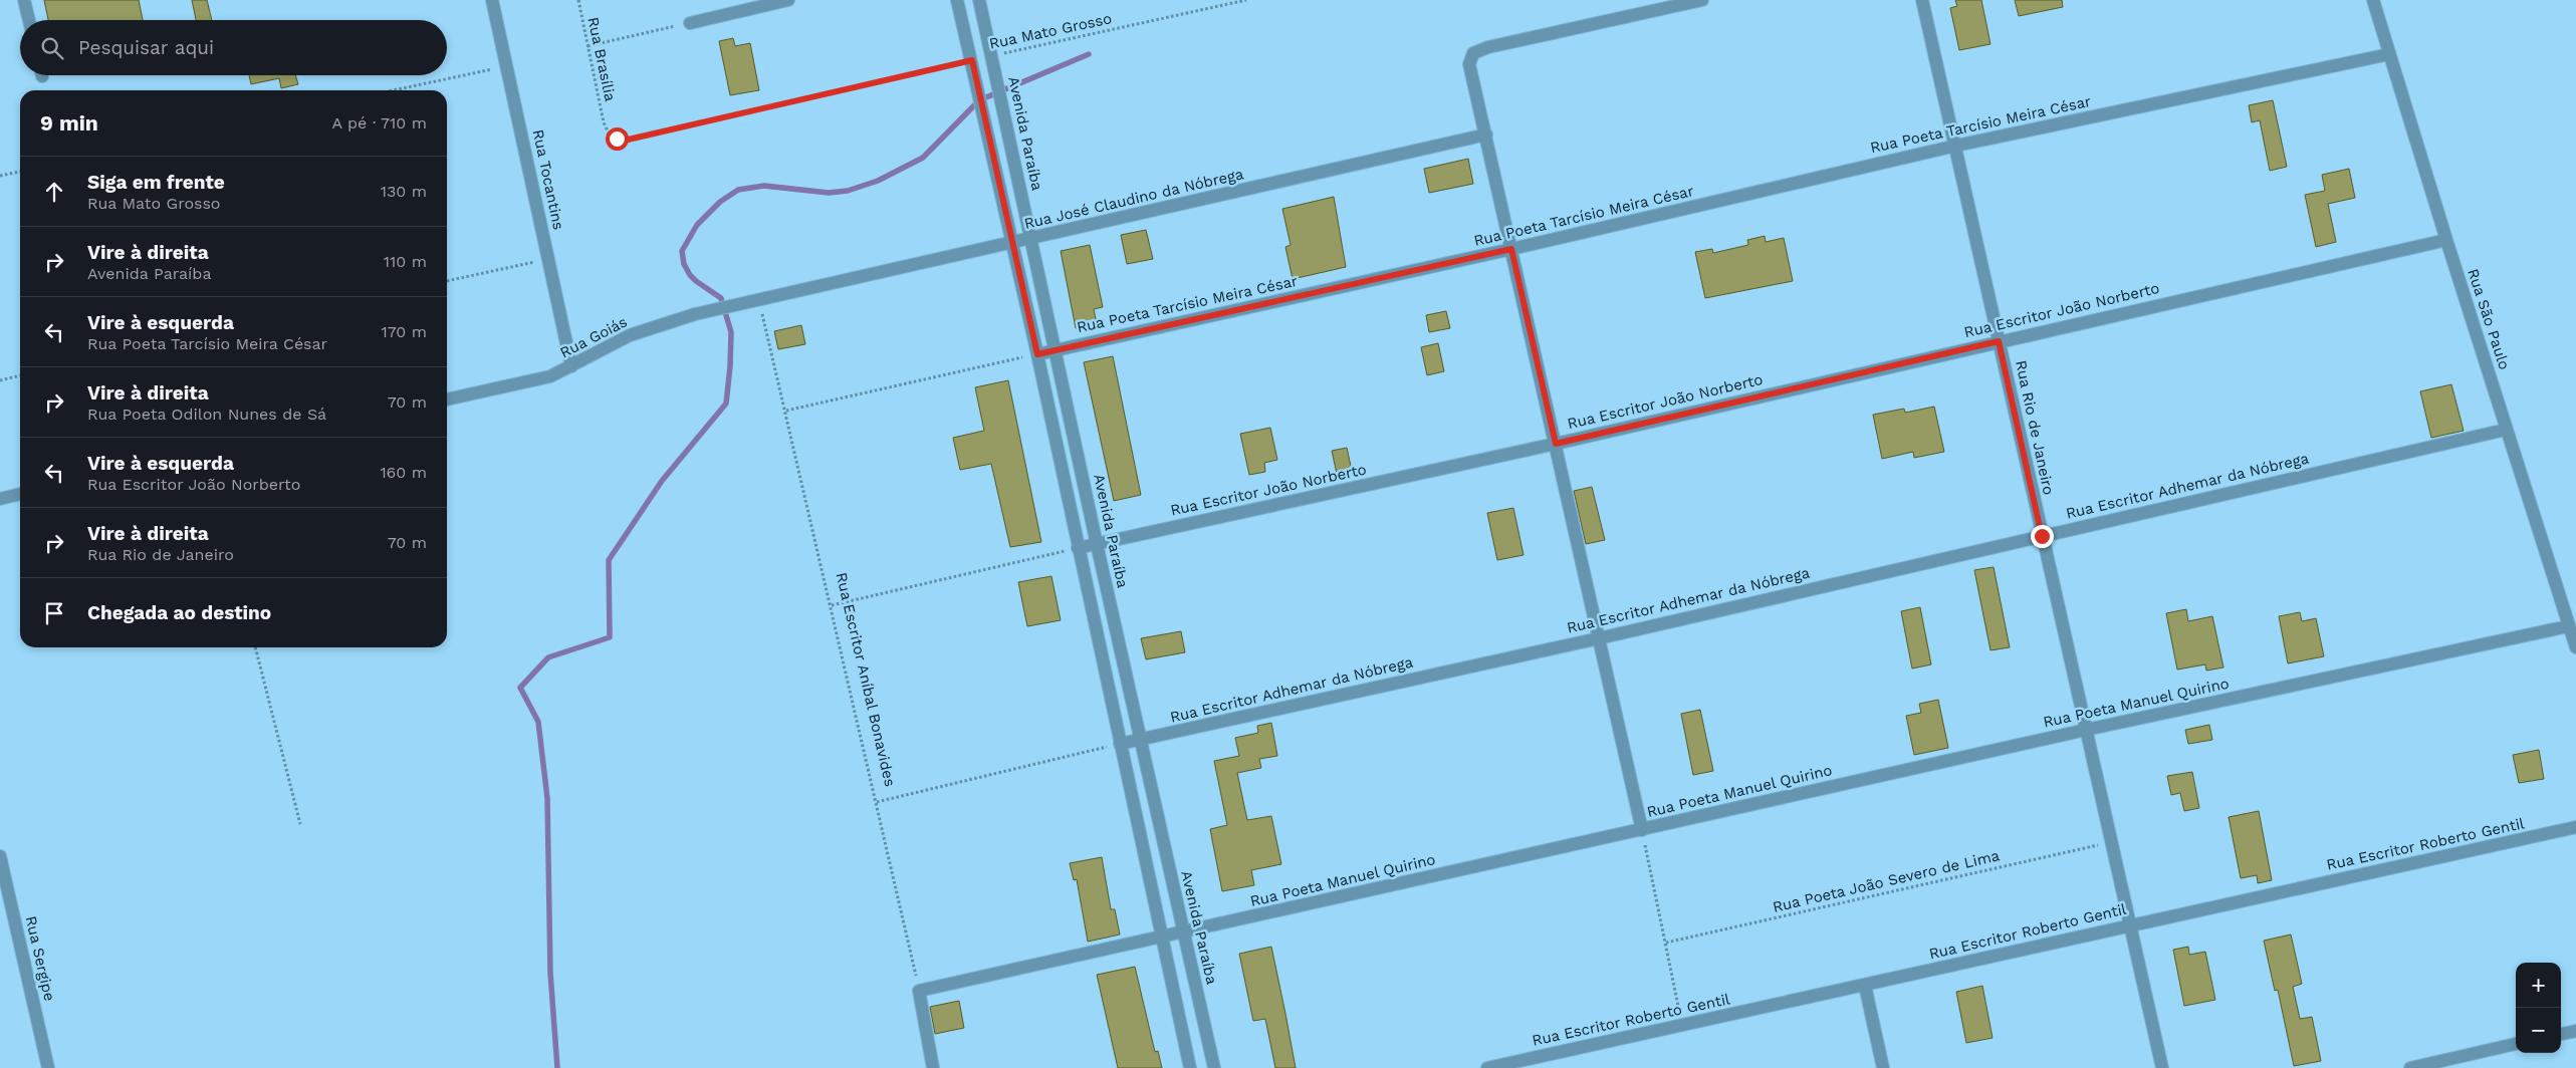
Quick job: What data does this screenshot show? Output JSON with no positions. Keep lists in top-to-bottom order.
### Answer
{
  "streets": {
    "street": [
      "Rua Poeta Tarcísio Meira César",
      "Avenida Paraíba",
      "Rua Tocantins",
      "Rua José Claudino da Nóbrega",
      "Rua Escritor João Norberto",
      "Rua São Paulo",
      "Rua Goiás",
      "Rua Rio de Janeiro",
      "Rua Escritor Adhemar da Nóbrega",
      "Rua Poeta Manuel Quirino",
      "Rua Escritor Roberto Gentil",
      "Rua Sergipe"
    ],
    "path": [
      "Rua Mato Grosso",
      "Rua Brasília",
      "Rua Escritor Aníbal Bonavides",
      "Rua Poeta João Severo de Lima"
    ]
  },
  "crossings": [
    ["Rua Mato Grosso", "Rua Brasília"],
    ["Rua Mato Grosso", "Avenida Paraíba"],
    ["Rua Poeta Tarcísio Meira César", "Avenida Paraíba"],
    ["Rua Poeta Tarcísio Meira César", "Rua São Paulo"],
    ["Rua Poeta Tarcísio Meira César", "Rua Rio de Janeiro"],
    ["Avenida Paraíba", "Rua José Claudino da Nóbrega"],
    ["Avenida Paraíba", "Rua Escritor João Norberto"],
    ["Avenida Paraíba", "Rua Escritor Adhemar da Nóbrega"],
    ["Avenida Paraíba", "Rua Poeta Manuel Quirino"],
    ["Rua Tocantins", "Rua Goiás"],
    ["Rua José Claudino da Nóbrega", "Rua Goiás"],
    ["Rua José Claudino da Nóbrega", "Rua Escritor Aníbal Bonavides"],
    ["Rua Escritor João Norberto", "Rua São Paulo"],
    ["Rua Escritor João Norberto", "Rua Rio de Janeiro"],
    ["Rua São Paulo", "Rua Escritor Adhemar da Nóbrega"],
    ["Rua São Paulo", "Rua Poeta Manuel Quirino"],
    ["Rua Goiás", "Rua Escritor Aníbal Bonavides"],
    ["Rua Rio de Janeiro", "Rua Escritor Adhemar da Nóbrega"],
    ["Rua Rio de Janeiro", "Rua Poeta Manuel Quirino"],
    ["Rua Rio de Janeiro", "Rua Escritor Roberto Gentil"],
    ["Rua Rio de Janeiro", "Rua Poeta João Severo de Lima"],
    ["Rua Escritor Aníbal Bonavides", "Rua Poeta Manuel Quirino"]
  ],
  "page": {
    "search": "Pesquisar aqui",
    "heading": ["9 min", "A pé · 710 m"],
    "list": [
      ["Siga em frente", "Rua Mato Grosso", "130 m"],
      ["Vire à direita", "Avenida Paraíba", "110 m"],
      ["Vire à esquerda", "Rua Poeta Tarcísio Meira César", "170 m"],
      ["Vire à direita", "Rua Poeta Odilon Nunes de Sá", "70 m"],
      ["Vire à esquerda", "Rua Escritor João Norberto", "160 m"],
      ["Vire à direita", "Rua Rio de Janeiro", "70 m"],
      "Chegada ao destino"
    ],
    "map_buttons": ["+", "−"]
  }
}
